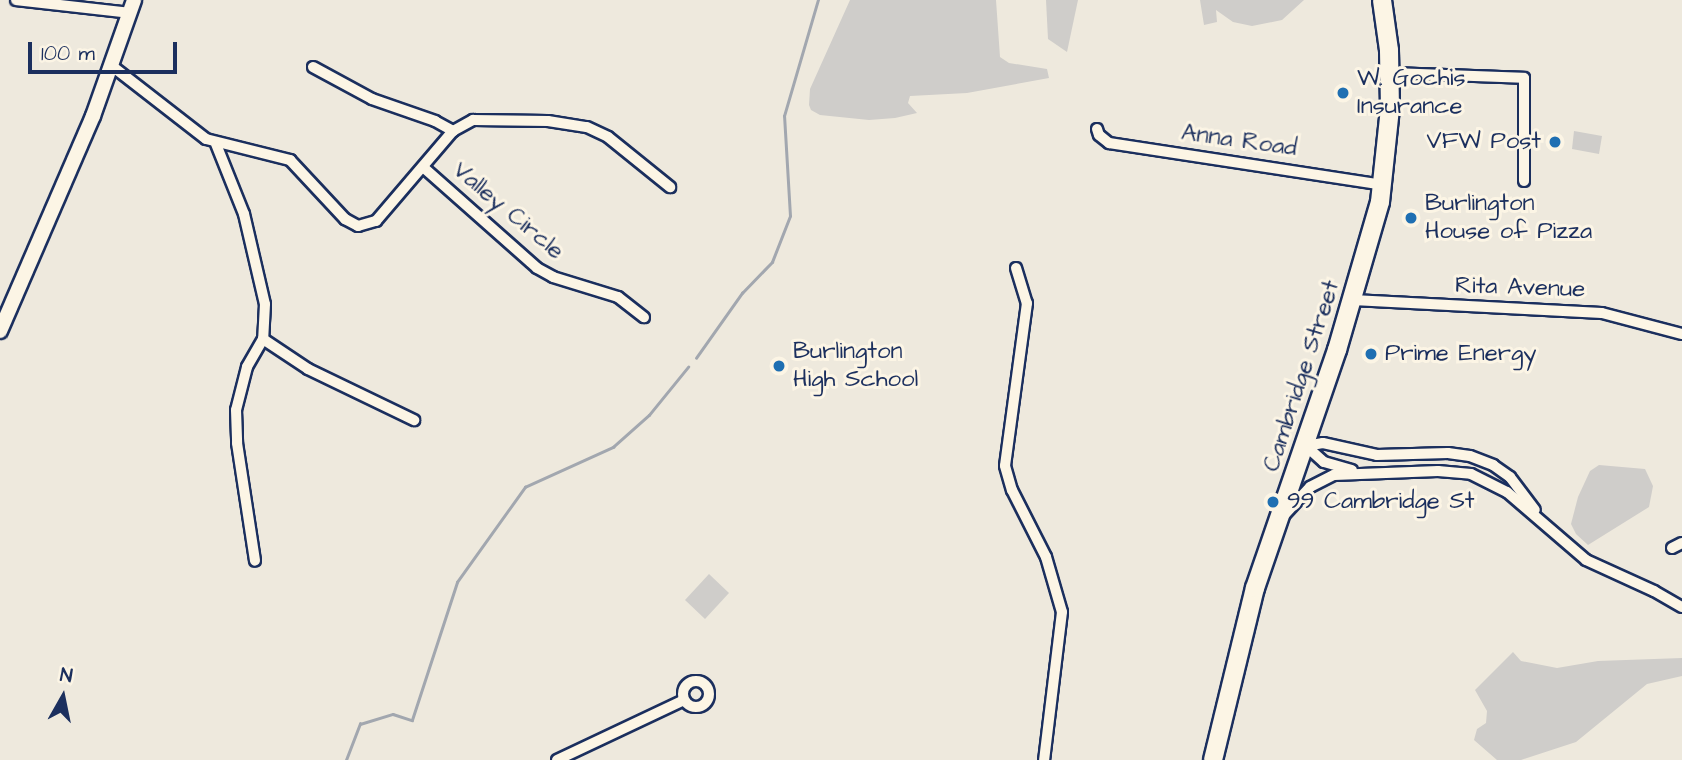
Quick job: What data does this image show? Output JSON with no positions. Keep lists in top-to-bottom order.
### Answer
{
  "streets": {
    "main road": ["Cambridge Street"],
    "street": ["Anna Road", "Valley Circle", "Rita Avenue"]
  },
  "crossings": [
    ["Anna Road", "Cambridge Street"],
    ["Rita Avenue", "Cambridge Street"]
  ],
  "places": [
    "W. Gochis Insurance",
    "VFW Post",
    "Burlington House of Pizza",
    "Prime Energy",
    "Burlington High School",
    "99 Cambridge St"
  ],
  "scale_bar": "100 m",
  "north": "top"
}
